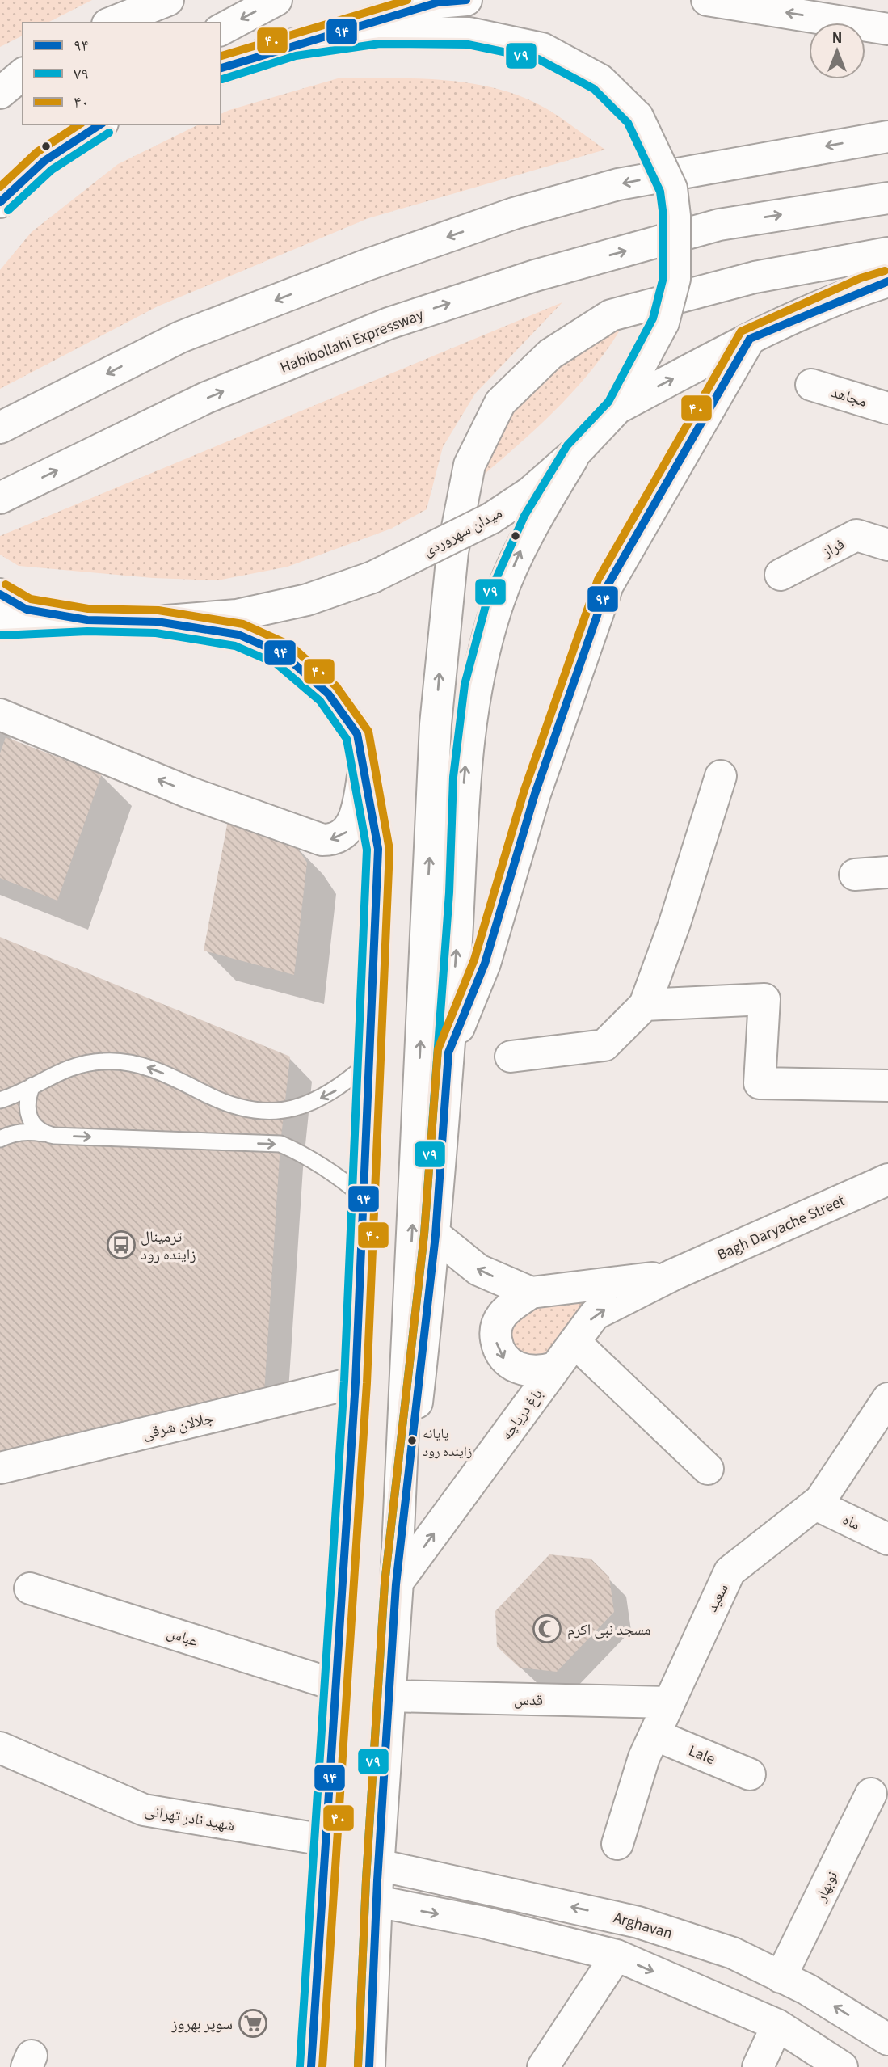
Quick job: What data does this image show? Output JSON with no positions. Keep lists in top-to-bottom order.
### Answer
{
  "streets": {
    "main road": [
      "Habibollahi Expressway",
      "مجاهد",
      "میدان سهروردی",
      "فراز",
      "Bagh Daryache Street",
      "باغ دریاچه",
      "جلالان شرقی",
      "ماه",
      "سعید",
      "عباس",
      "قدس",
      "Lale",
      "شهید نادر تهرانی",
      "نوبهار",
      "Arghavan"
    ]
  },
  "crossings": [
    ["Bagh Daryache Street", "باغ دریاچه"],
    ["ماه", "سعید"],
    ["سعید", "قدس"],
    ["سعید", "Lale"],
    ["نوبهار", "Arghavan"]
  ],
  "one_way": ["باغ دریاچه"],
  "places": {
    "bus stop": ["ترمینال زاینده رود"],
    "other": ["پایانه زاینده رود"],
    "mosque": ["مسجد نبی اکرم"],
    "supermarket": ["سوپر بهروز"]
  },
  "lines": ["transit line ۹۴", "transit line ۴۰", "transit line ۷۹"],
  "legend": ["۹۴", "۷۹", "۴۰"],
  "north": "top"
}
